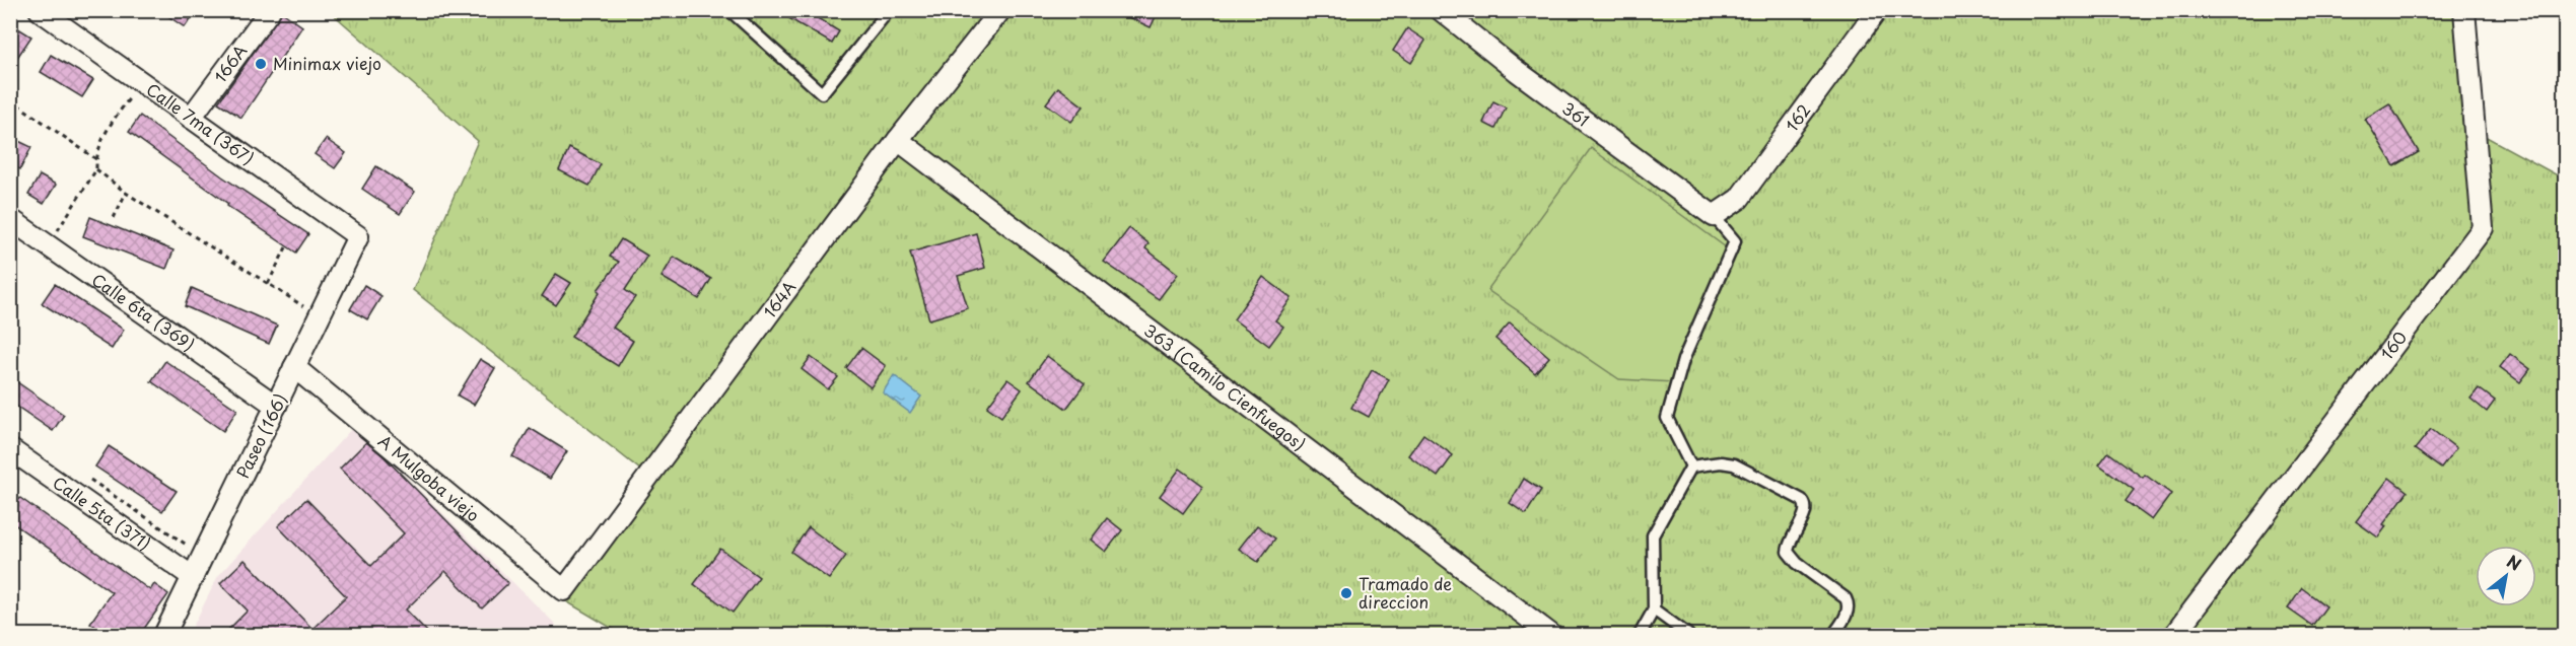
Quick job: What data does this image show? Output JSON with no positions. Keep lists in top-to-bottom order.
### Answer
{
  "streets": {
    "street": [
      "166A",
      "361",
      "162",
      "Calle 7ma (367)",
      "164A",
      "Calle 6ta (369)",
      "160",
      "363 (Camilo Cienfuegos)",
      "Paseo (166)",
      "A Mulgoba viejo",
      "Calle 5ta (371)"
    ]
  },
  "crossings": [
    ["166A", "Calle 7ma (367)"],
    ["361", "162"],
    ["Calle 7ma (367)", "Paseo (166)"],
    ["164A", "363 (Camilo Cienfuegos)"],
    ["164A", "A Mulgoba viejo"],
    ["Calle 6ta (369)", "Paseo (166)"],
    ["Paseo (166)", "A Mulgoba viejo"],
    ["Paseo (166)", "Calle 5ta (371)"]
  ],
  "places": ["Minimax viejo", "Tramado de direccion"],
  "north": "top right"
}
